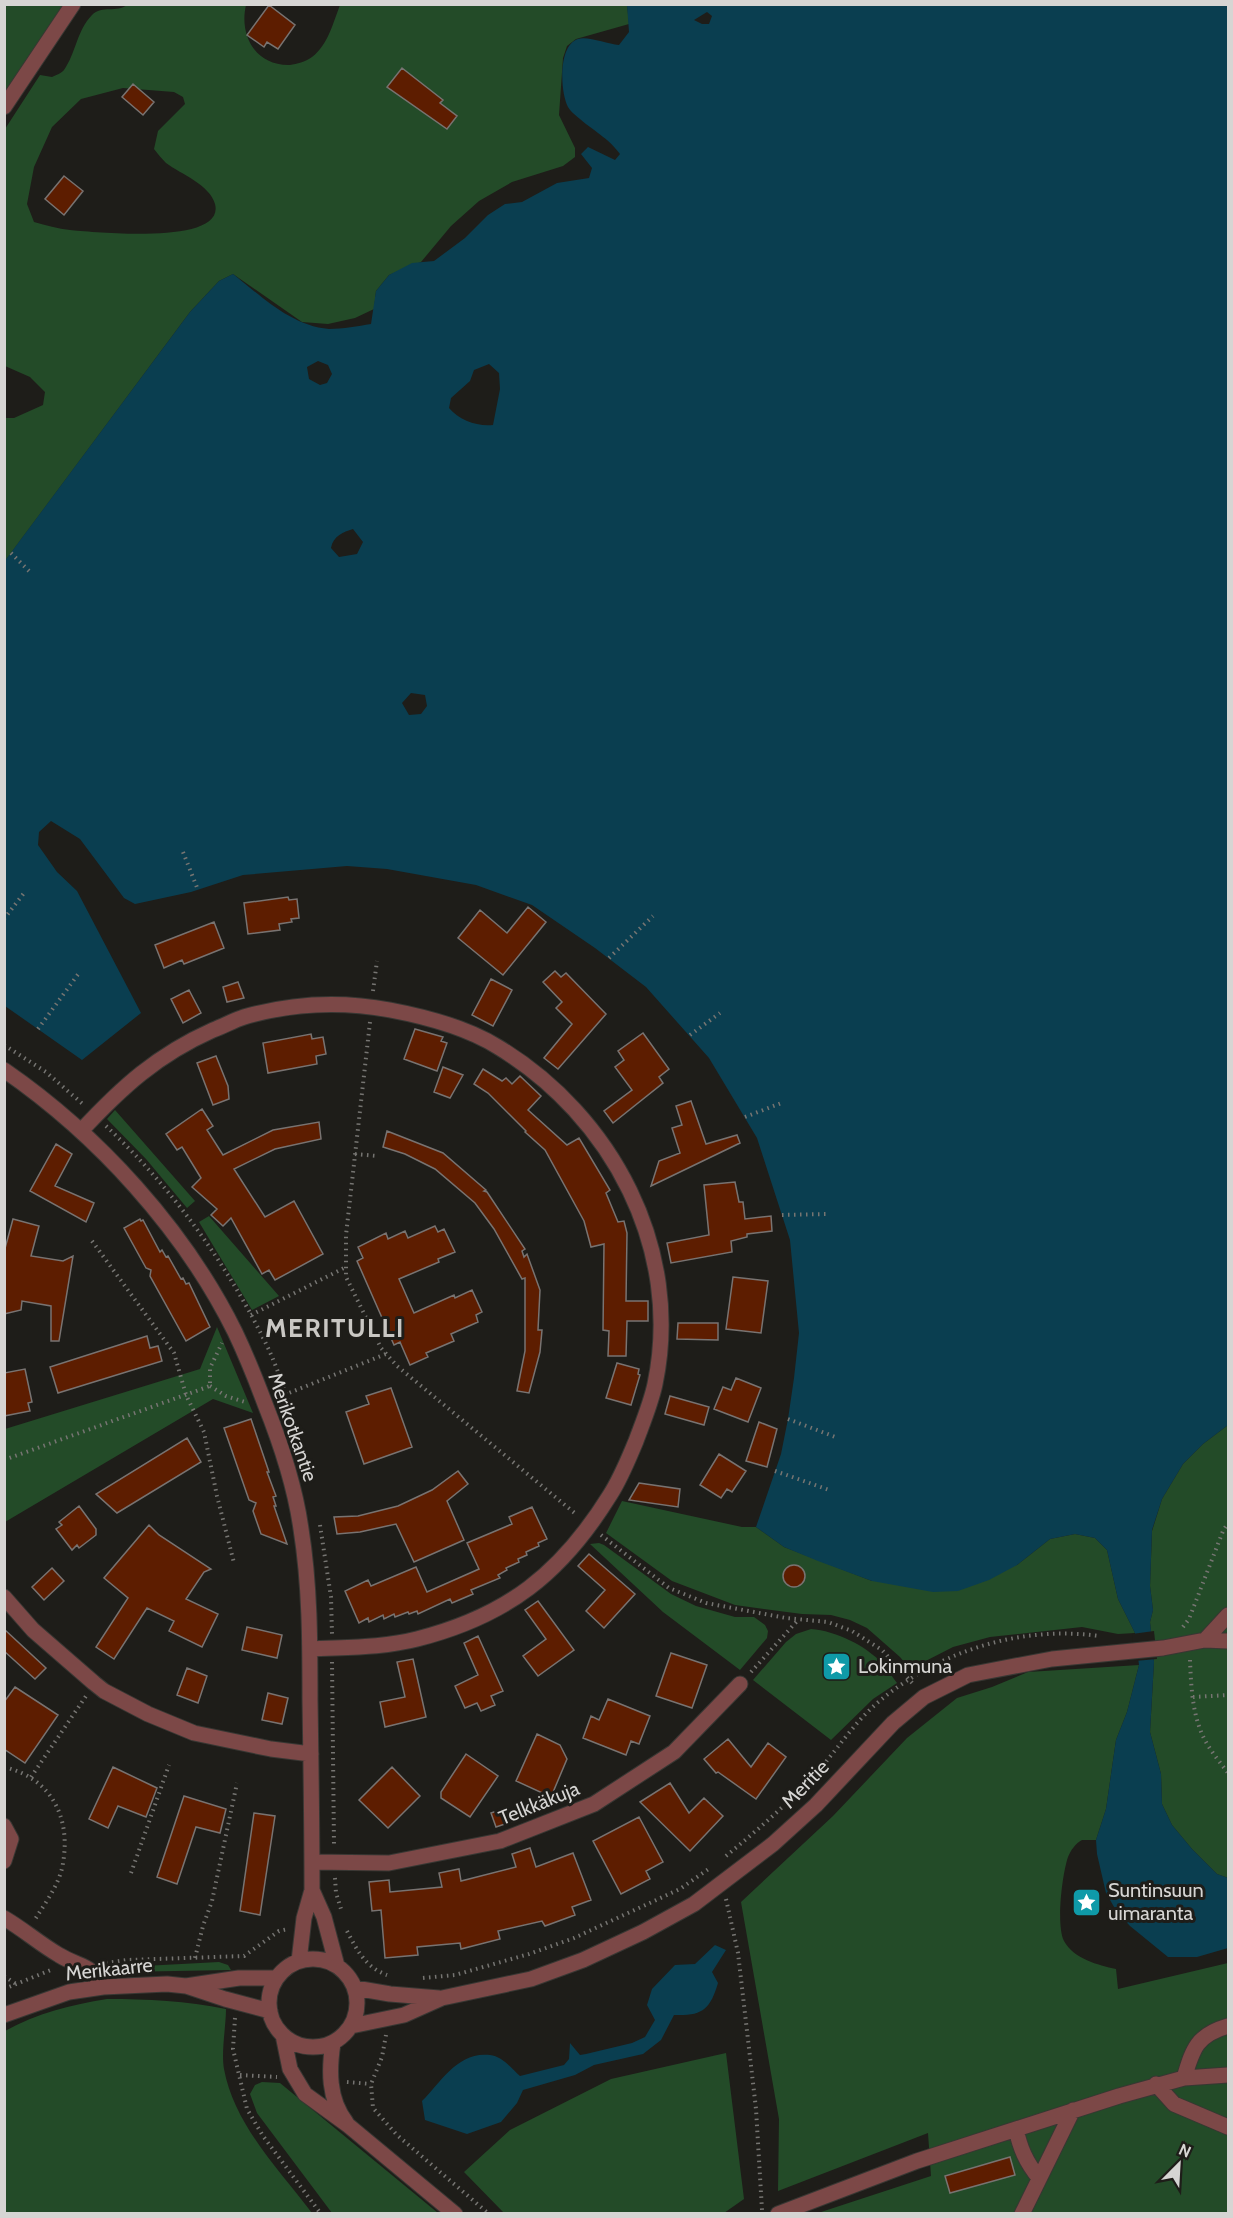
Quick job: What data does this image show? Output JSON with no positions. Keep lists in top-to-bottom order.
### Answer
{
  "streets": {
    "street": [
      "Merikotkantie",
      "Meritie",
      "Telkkäkuja",
      "Merikaarre"
    ]
  },
  "crossings": [
    ["Merikotkantie", "Meritie"],
    ["Merikotkantie", "Telkkäkuja"],
    ["Merikotkantie", "Merikaarre"],
    ["Meritie", "Merikaarre"]
  ],
  "districts": ["MERITULLI"],
  "places": {
    "place": ["Lokinmuna", "Suntinsuun uimaranta"]
  },
  "north": "top right"
}
